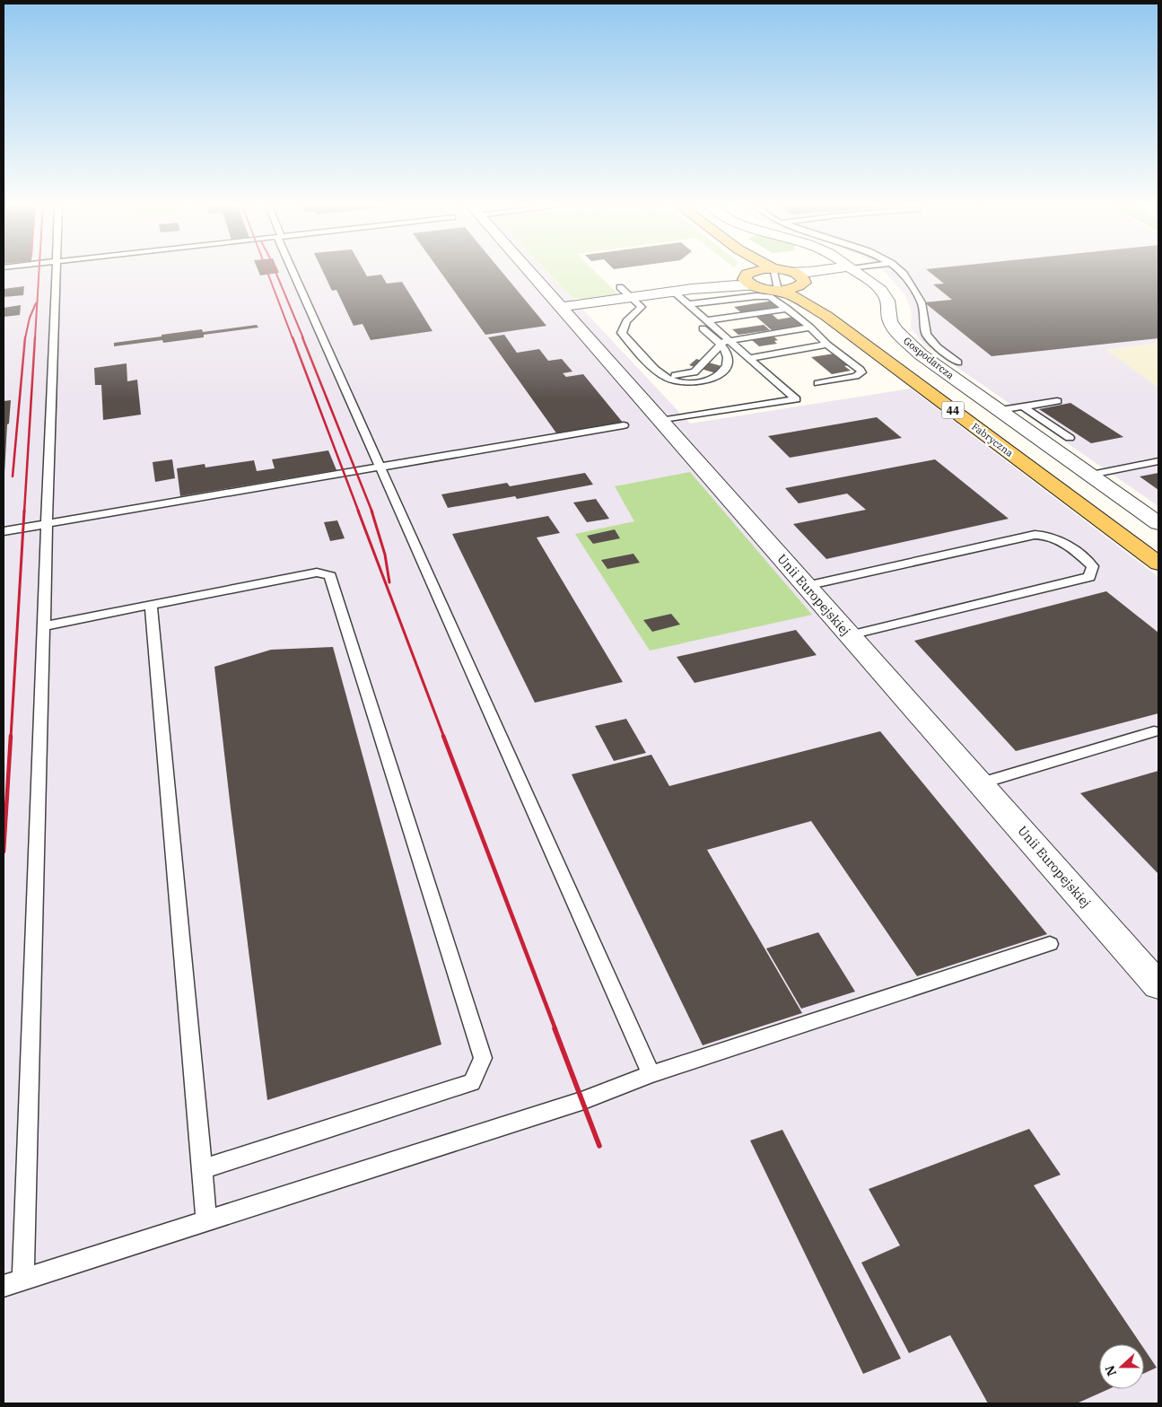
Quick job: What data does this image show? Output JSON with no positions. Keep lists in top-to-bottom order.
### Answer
{
  "streets": {
    "main road": ["44", "Fabryczna"],
    "street": ["Gospodarcza", "Unii Europejskiej"]
  },
  "crossings": [
    ["44", "Fabryczna"]
  ],
  "north": "left"
}
